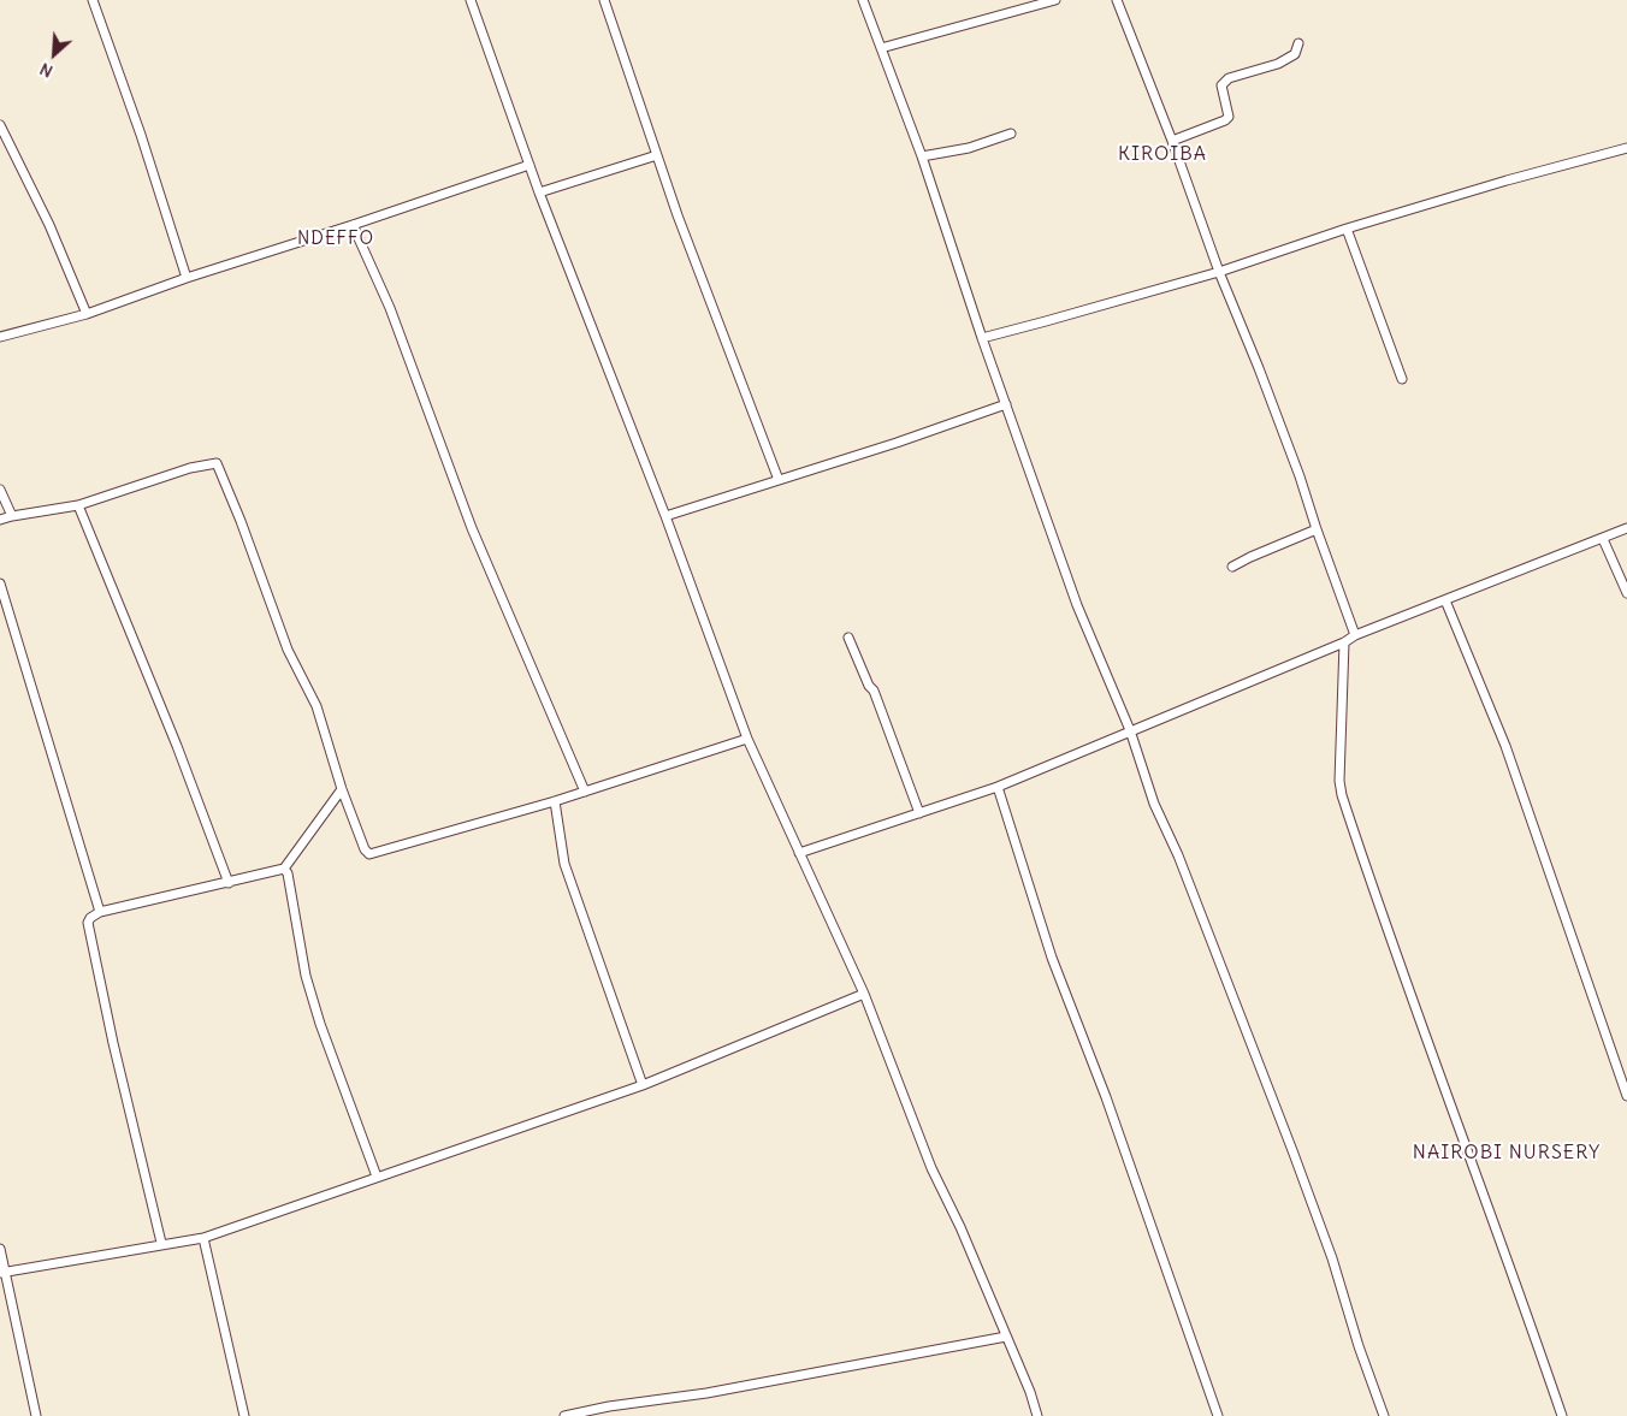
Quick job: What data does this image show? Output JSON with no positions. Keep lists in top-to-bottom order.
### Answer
{
  "districts": ["KIROIBA", "NDEFFO", "NAIROBI NURSERY"],
  "north": "bottom left"
}
